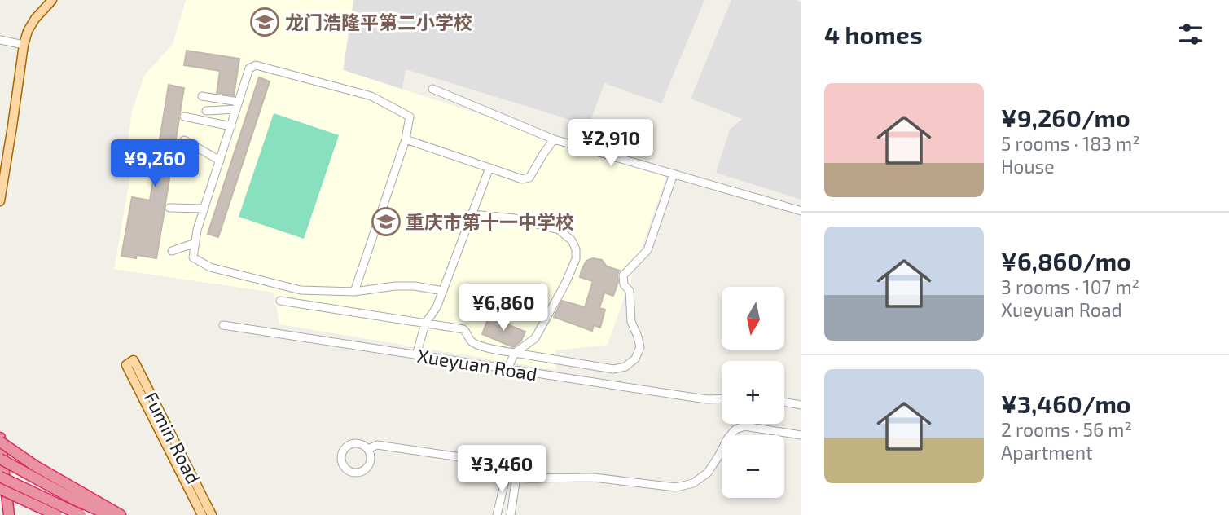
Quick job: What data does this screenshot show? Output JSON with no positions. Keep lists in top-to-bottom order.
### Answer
{
  "streets": {
    "main road": ["Fumin Road"],
    "street": ["Xueyuan Road"]
  },
  "places": {
    "school or university": ["龙门浩隆平第二小学校", "重庆市第十一中学校"]
  },
  "north": "bottom",
  "page": {
    "heading": "4 homes",
    "list": [
      {
        "name": "¥9,260/mo",
        "note": "5 rooms · 183 m² · House"
      },
      {
        "name": "¥6,860/mo",
        "note": "3 rooms · 107 m² · Xueyuan Road"
      },
      {
        "name": "¥3,460/mo",
        "note": "2 rooms · 56 m² · Apartment"
      }
    ],
    "price": [
      "¥2,910",
      "¥9,260",
      "¥6,860",
      "¥3,460"
    ],
    "map_buttons": ["+", "−"]
  }
}
